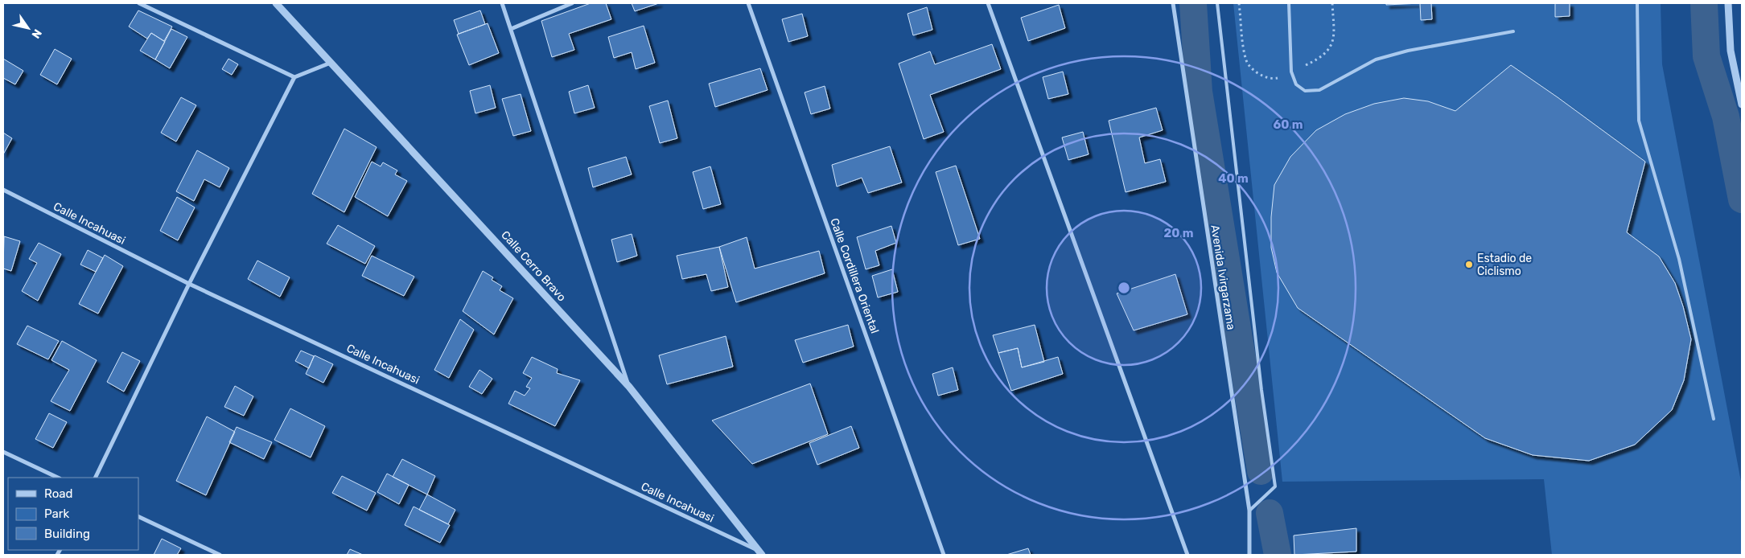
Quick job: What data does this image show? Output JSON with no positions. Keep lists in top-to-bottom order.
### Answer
{
  "streets": {
    "street": [
      "Calle Incahuasi",
      "Calle Cerro Bravo",
      "Calle Cordillera Oriental",
      "Avenida Ivirgarzama"
    ]
  },
  "crossings": [
    ["Calle Incahuasi", "Calle Cerro Bravo"]
  ],
  "places": ["Estadio de Ciclismo"],
  "legend": ["Road", "Park", "Building"],
  "north": "bottom right",
  "rings": ["60 m", "40 m", "20 m"]
}
